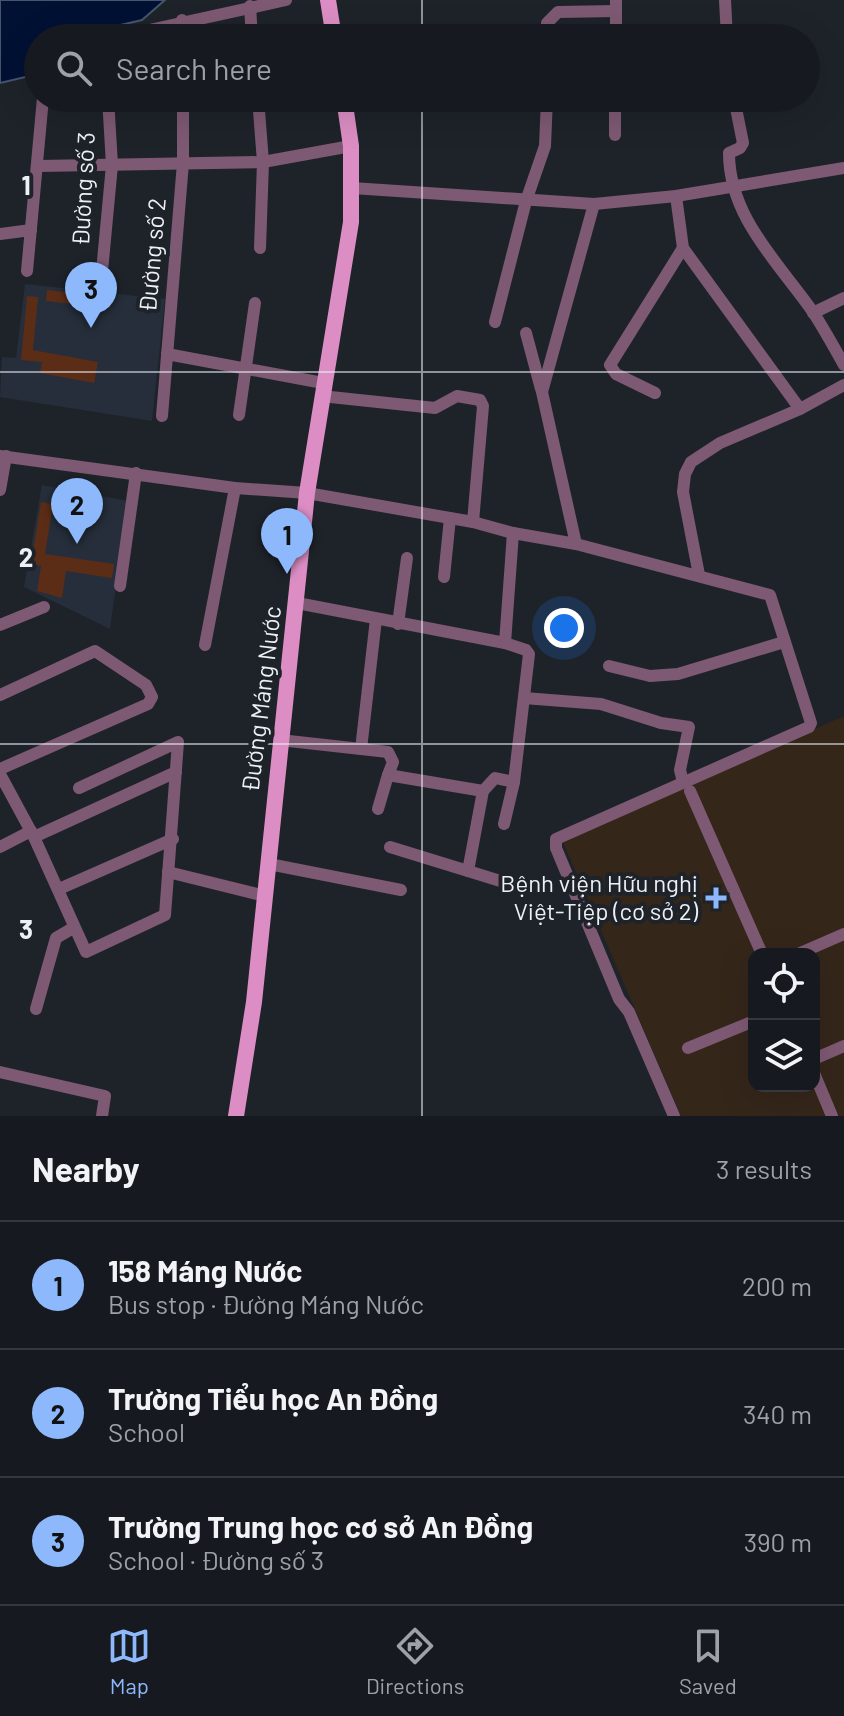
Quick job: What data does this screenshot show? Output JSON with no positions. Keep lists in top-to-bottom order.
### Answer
{
  "streets": {
    "main road": ["Đường Máng Nước"],
    "street": ["Đường số 3", "Đường số 2"]
  },
  "places": {
    "health": ["Bệnh viện Hữu nghị Việt-Tiệp (cơ sở 2)"]
  },
  "page": {
    "search": "Search here",
    "pins": ["3", "2", "1"],
    "heading": ["Nearby", "3 results"],
    "list": [
      {
        "mark": "1",
        "name": "158 Máng Nước",
        "note": "Bus stop · Đường Máng Nước",
        "value": "200 m"
      },
      {
        "mark": "2",
        "name": "Trường Tiểu học An Đồng",
        "note": "School",
        "value": "340 m"
      },
      {
        "mark": "3",
        "name": "Trường Trung học cơ sở An Đồng",
        "note": "School · Đường số 3",
        "value": "390 m"
      }
    ],
    "nav": ["Map", "Directions", "Saved"]
  },
  "grid": {
    "rows": ["1", "2", "3"]
  }
}
